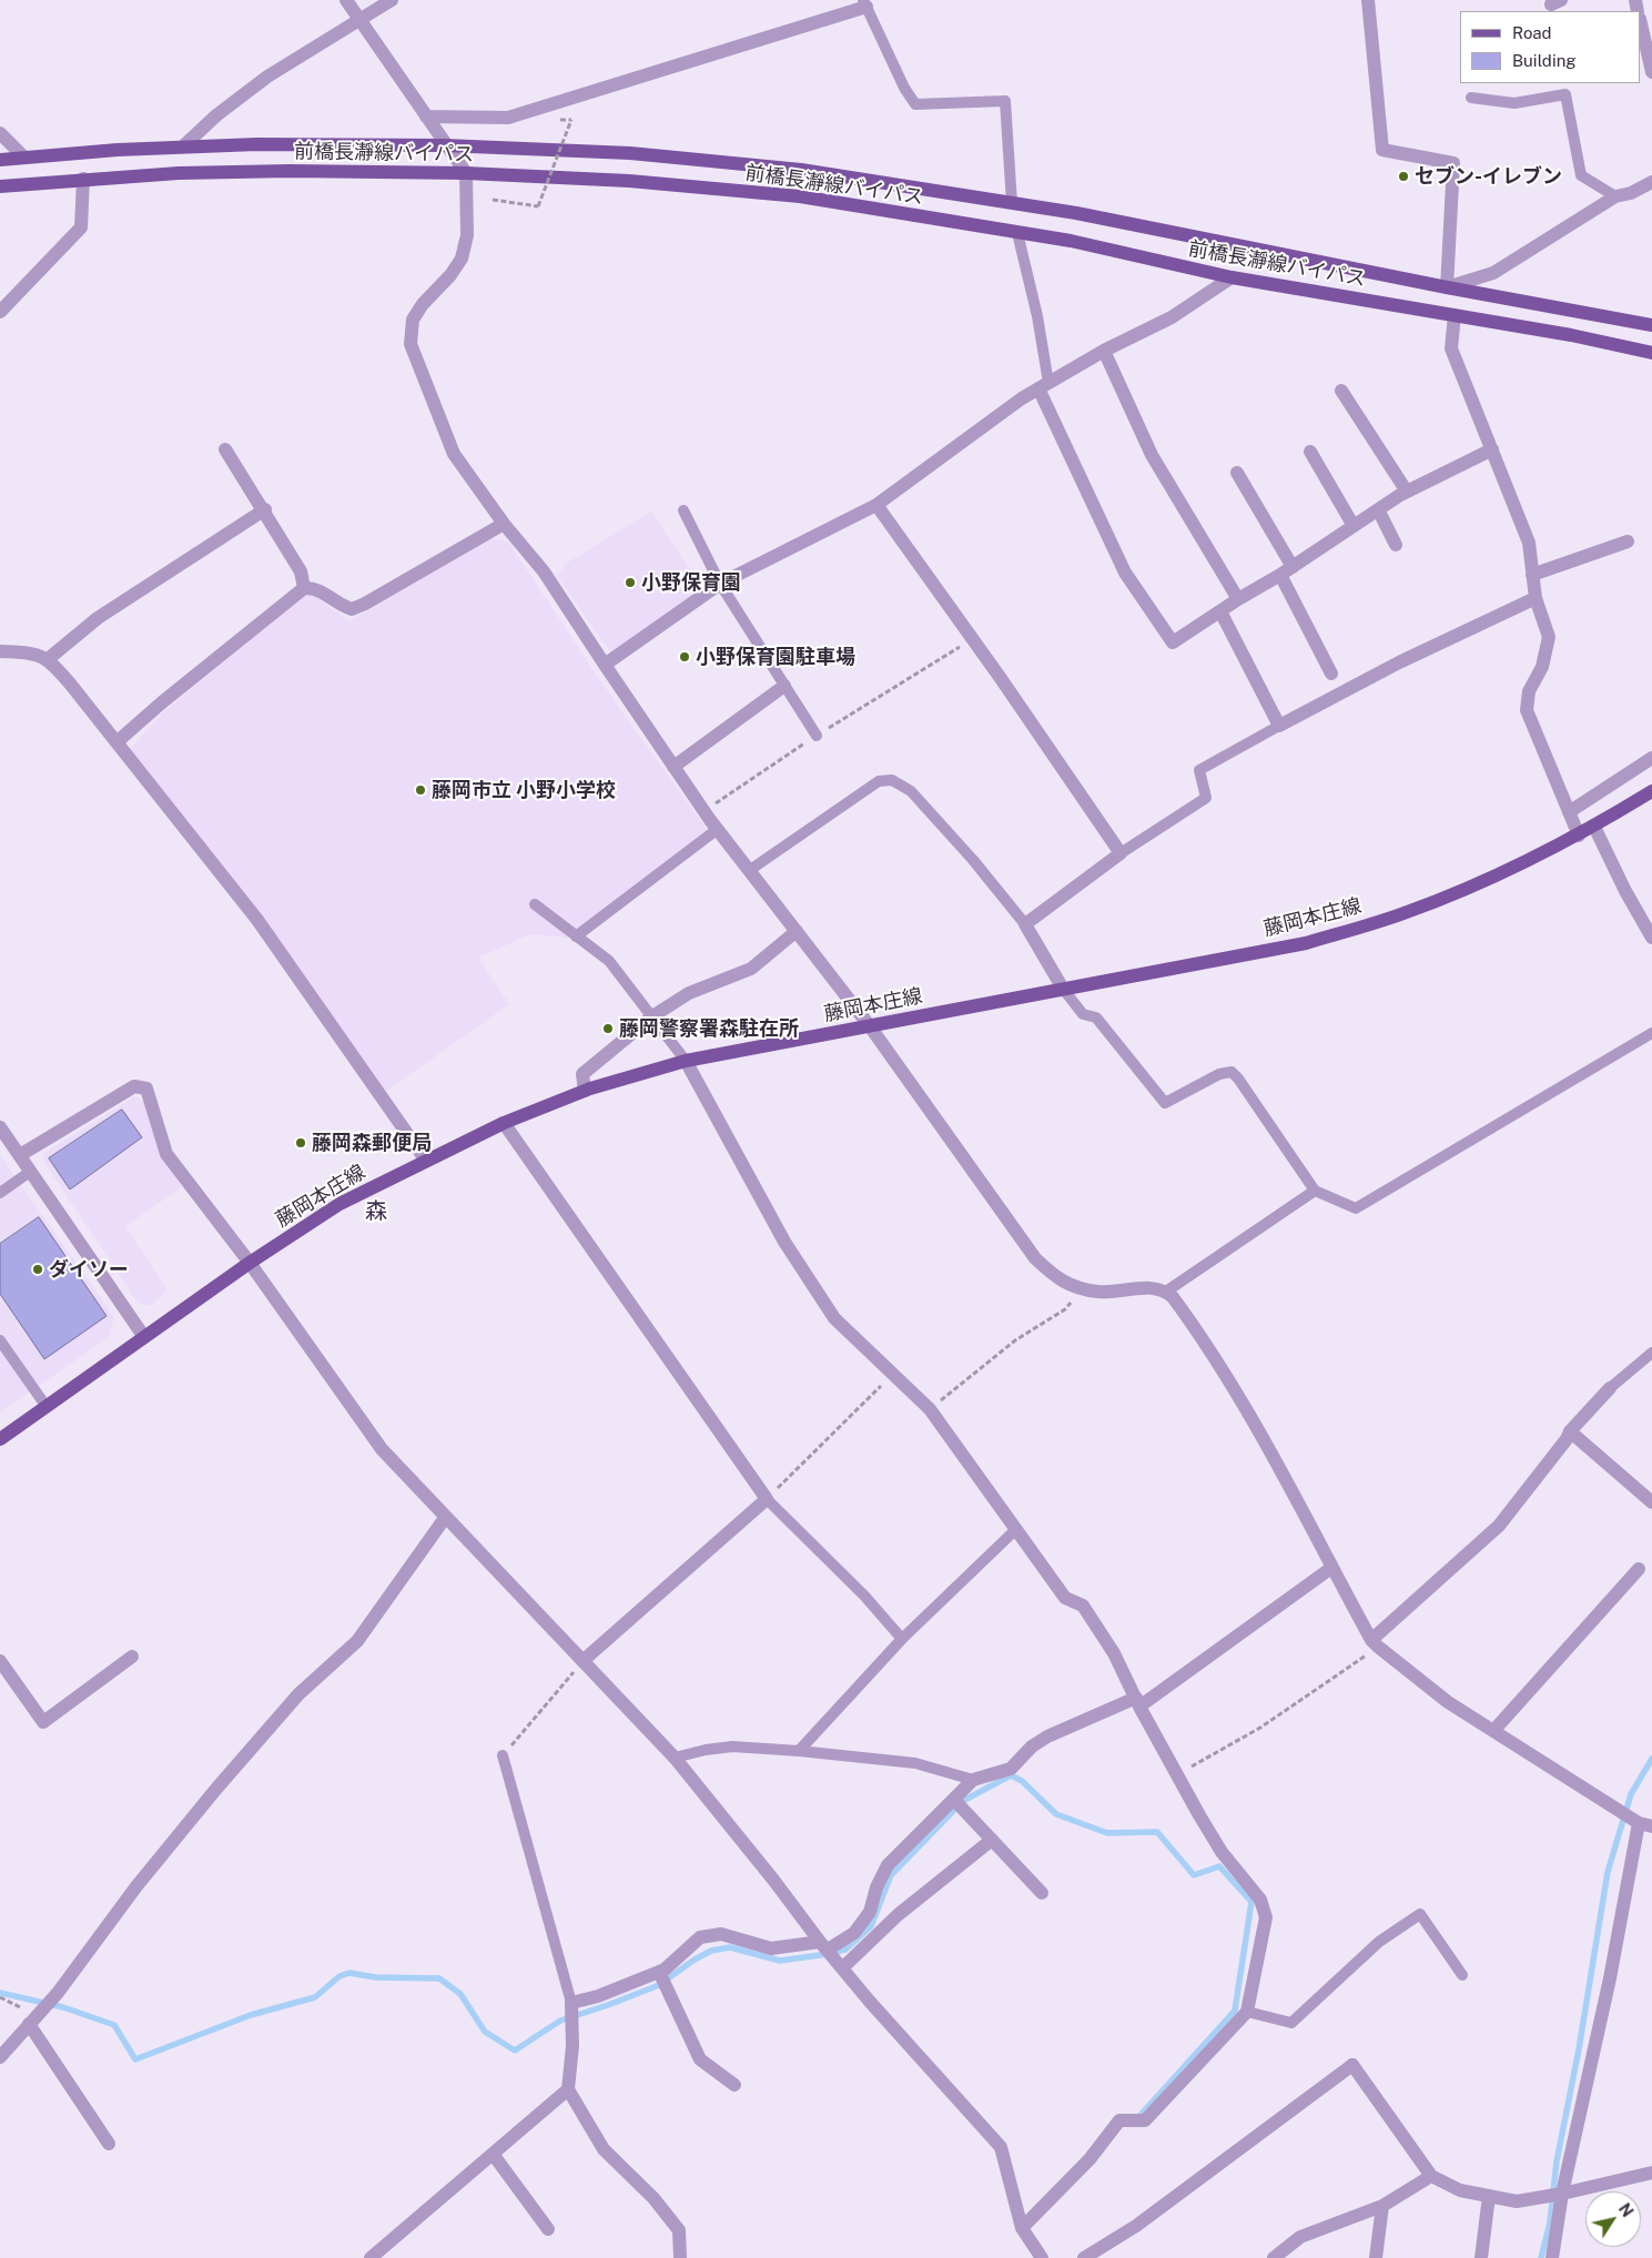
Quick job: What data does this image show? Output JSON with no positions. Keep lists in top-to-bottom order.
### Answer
{
  "streets": {
    "main road": ["前橋長瀞線バイパス", "藤岡本庄線"]
  },
  "districts": ["森"],
  "places": [
    "セブン-イレブン",
    "小野保育園",
    "小野保育園駐車場",
    "藤岡市立 小野小学校",
    "藤岡警察署森駐在所",
    "藤岡森郵便局",
    "ダイソー"
  ],
  "legend": ["Road", "Building"],
  "north": "top right"
}
